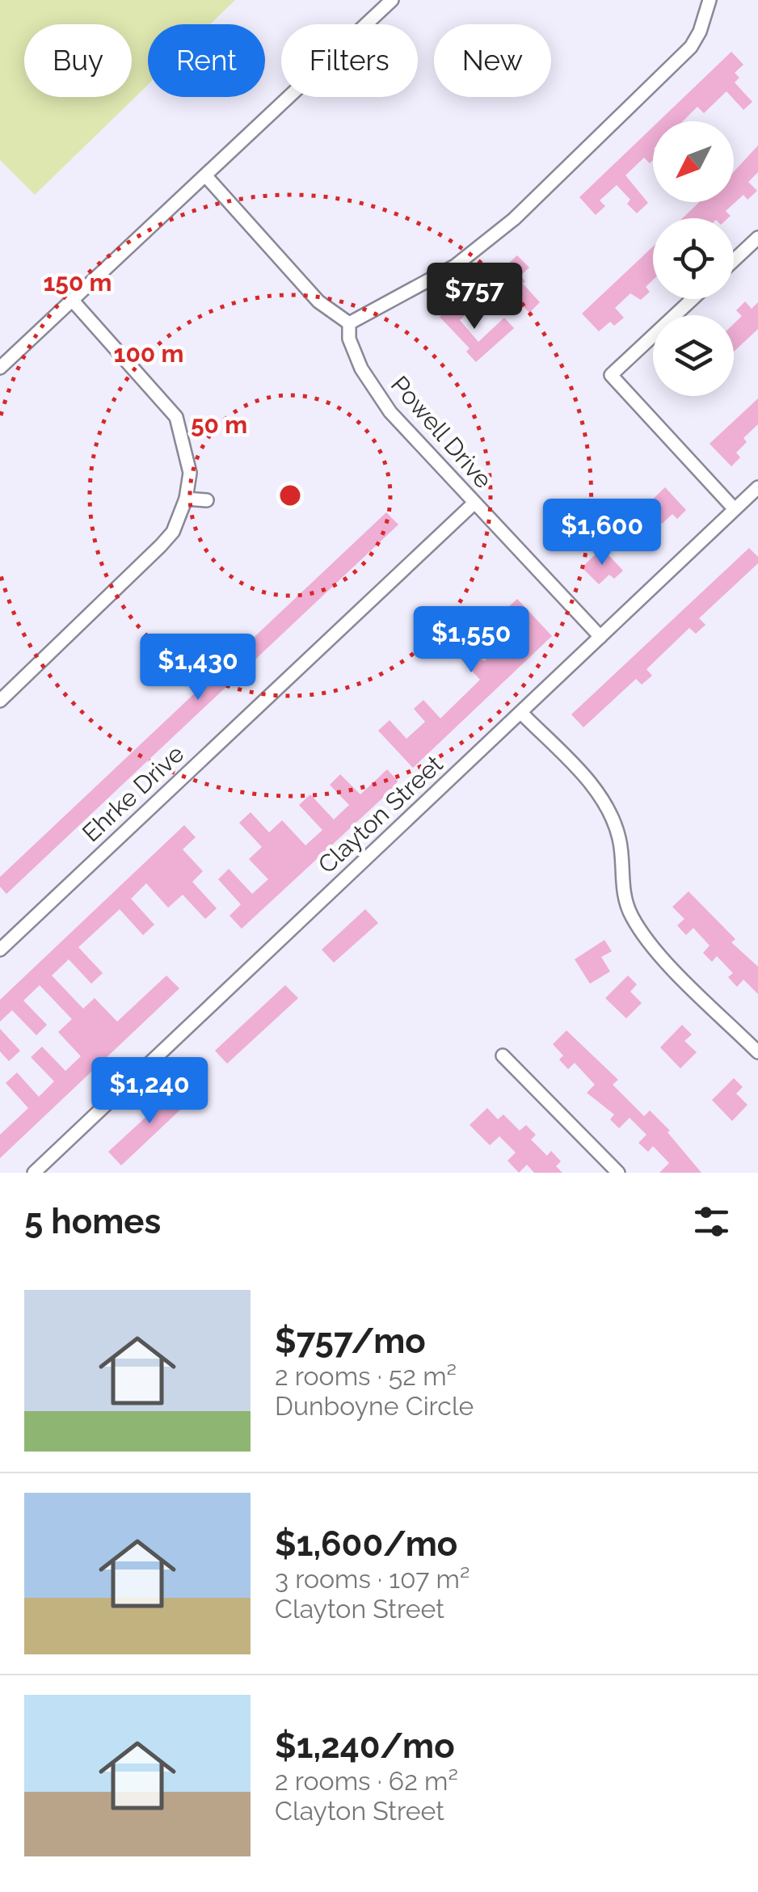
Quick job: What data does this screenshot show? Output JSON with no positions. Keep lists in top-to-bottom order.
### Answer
{
  "streets": {
    "street": ["Powell Drive", "Ehrke Drive", "Clayton Street"]
  },
  "crossings": [
    ["Powell Drive", "Ehrke Drive"],
    ["Powell Drive", "Clayton Street"]
  ],
  "north": "bottom left",
  "page": {
    "chip": [
      "Buy",
      "Rent",
      "Filters",
      "New"
    ],
    "price": [
      "$757",
      "$1,600",
      "$1,550",
      "$1,430",
      "$1,240"
    ],
    "heading": "5 homes",
    "list": [
      {
        "name": "$757/mo",
        "note": "2 rooms · 52 m² · Dunboyne Circle"
      },
      {
        "name": "$1,600/mo",
        "note": "3 rooms · 107 m² · Clayton Street"
      },
      {
        "name": "$1,240/mo",
        "note": "2 rooms · 62 m² · Clayton Street"
      }
    ]
  },
  "rings": ["150 m", "100 m", "50 m"]
}
